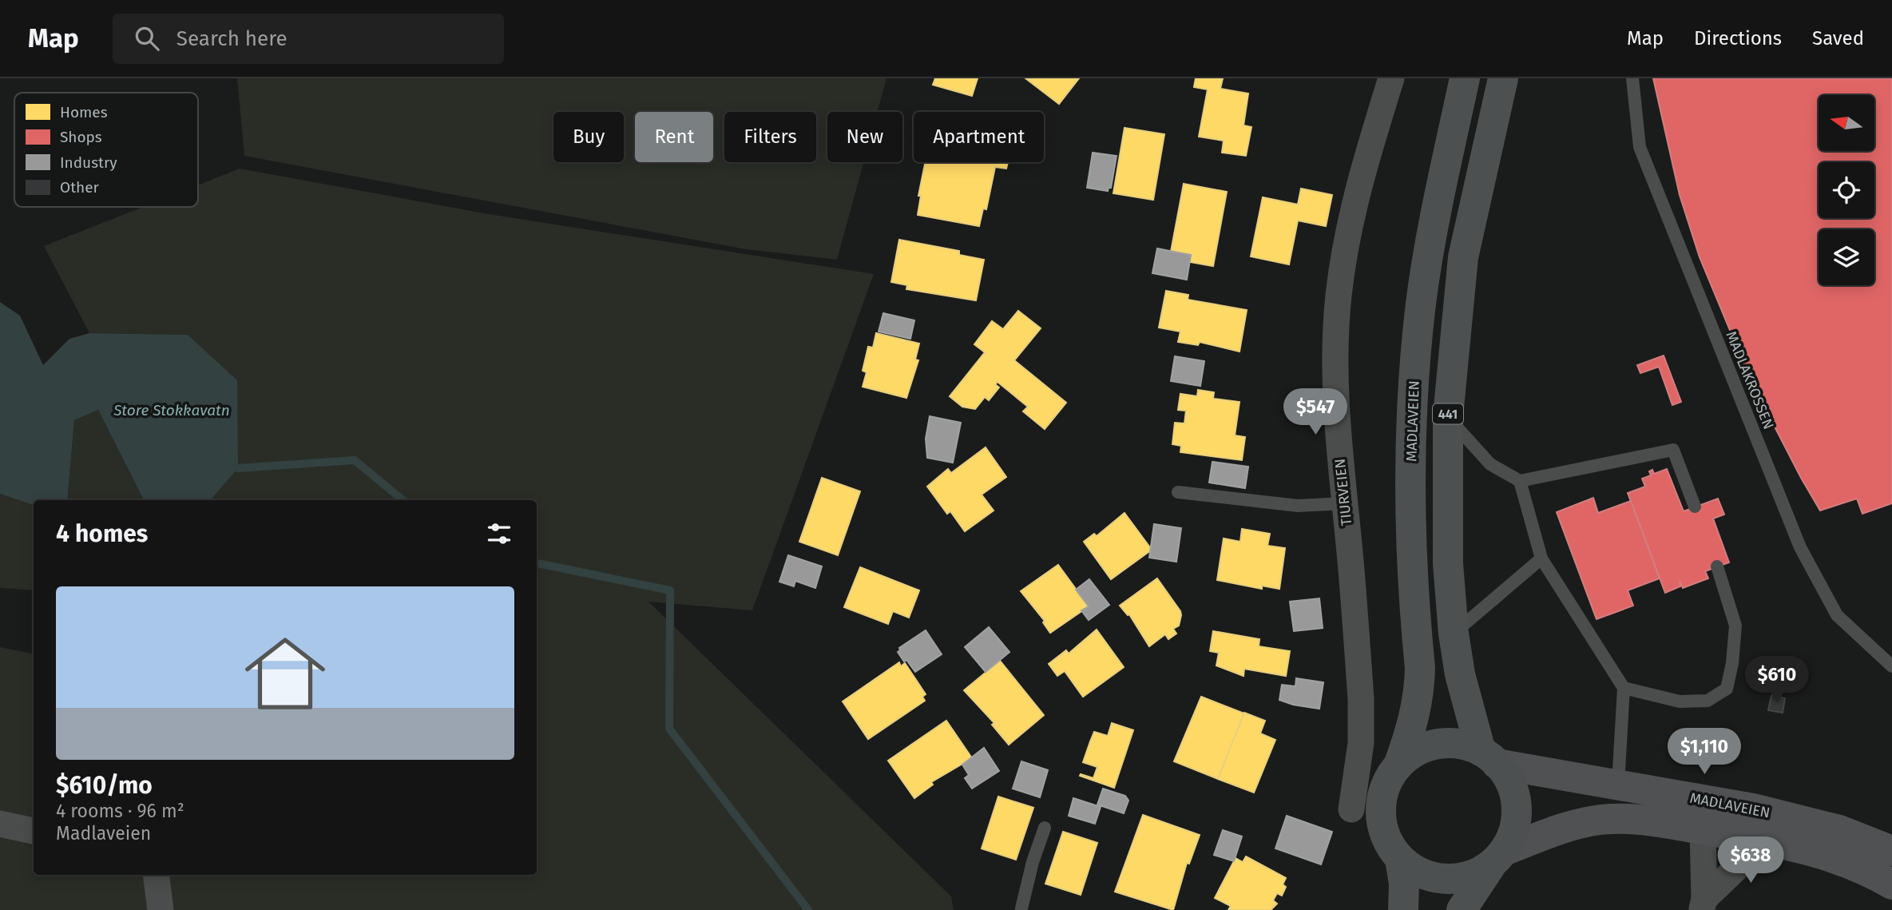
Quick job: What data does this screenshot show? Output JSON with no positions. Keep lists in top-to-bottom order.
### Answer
{
  "streets": {
    "main road": ["441", "MADLAVEIEN"],
    "street": ["TIURVEIEN"],
    "lane": ["MADLAKROSSEN"]
  },
  "crossings": [
    ["441", "MADLAVEIEN"]
  ],
  "water": ["Store Stokkavatn"],
  "legend": [
    "Homes",
    "Shops",
    "Industry",
    "Other"
  ],
  "north": "left",
  "page": {
    "header": "Map",
    "search": "Search here",
    "nav": ["Map", "Directions", "Saved"],
    "chip": [
      "Buy",
      "Rent",
      "Filters",
      "New",
      "Apartment"
    ],
    "price": [
      "$547",
      "$610",
      "$1,110",
      "$638"
    ],
    "heading": "4 homes",
    "list": [
      {
        "name": "$610/mo",
        "note": "4 rooms · 96 m² · Madlaveien"
      }
    ]
  }
}
